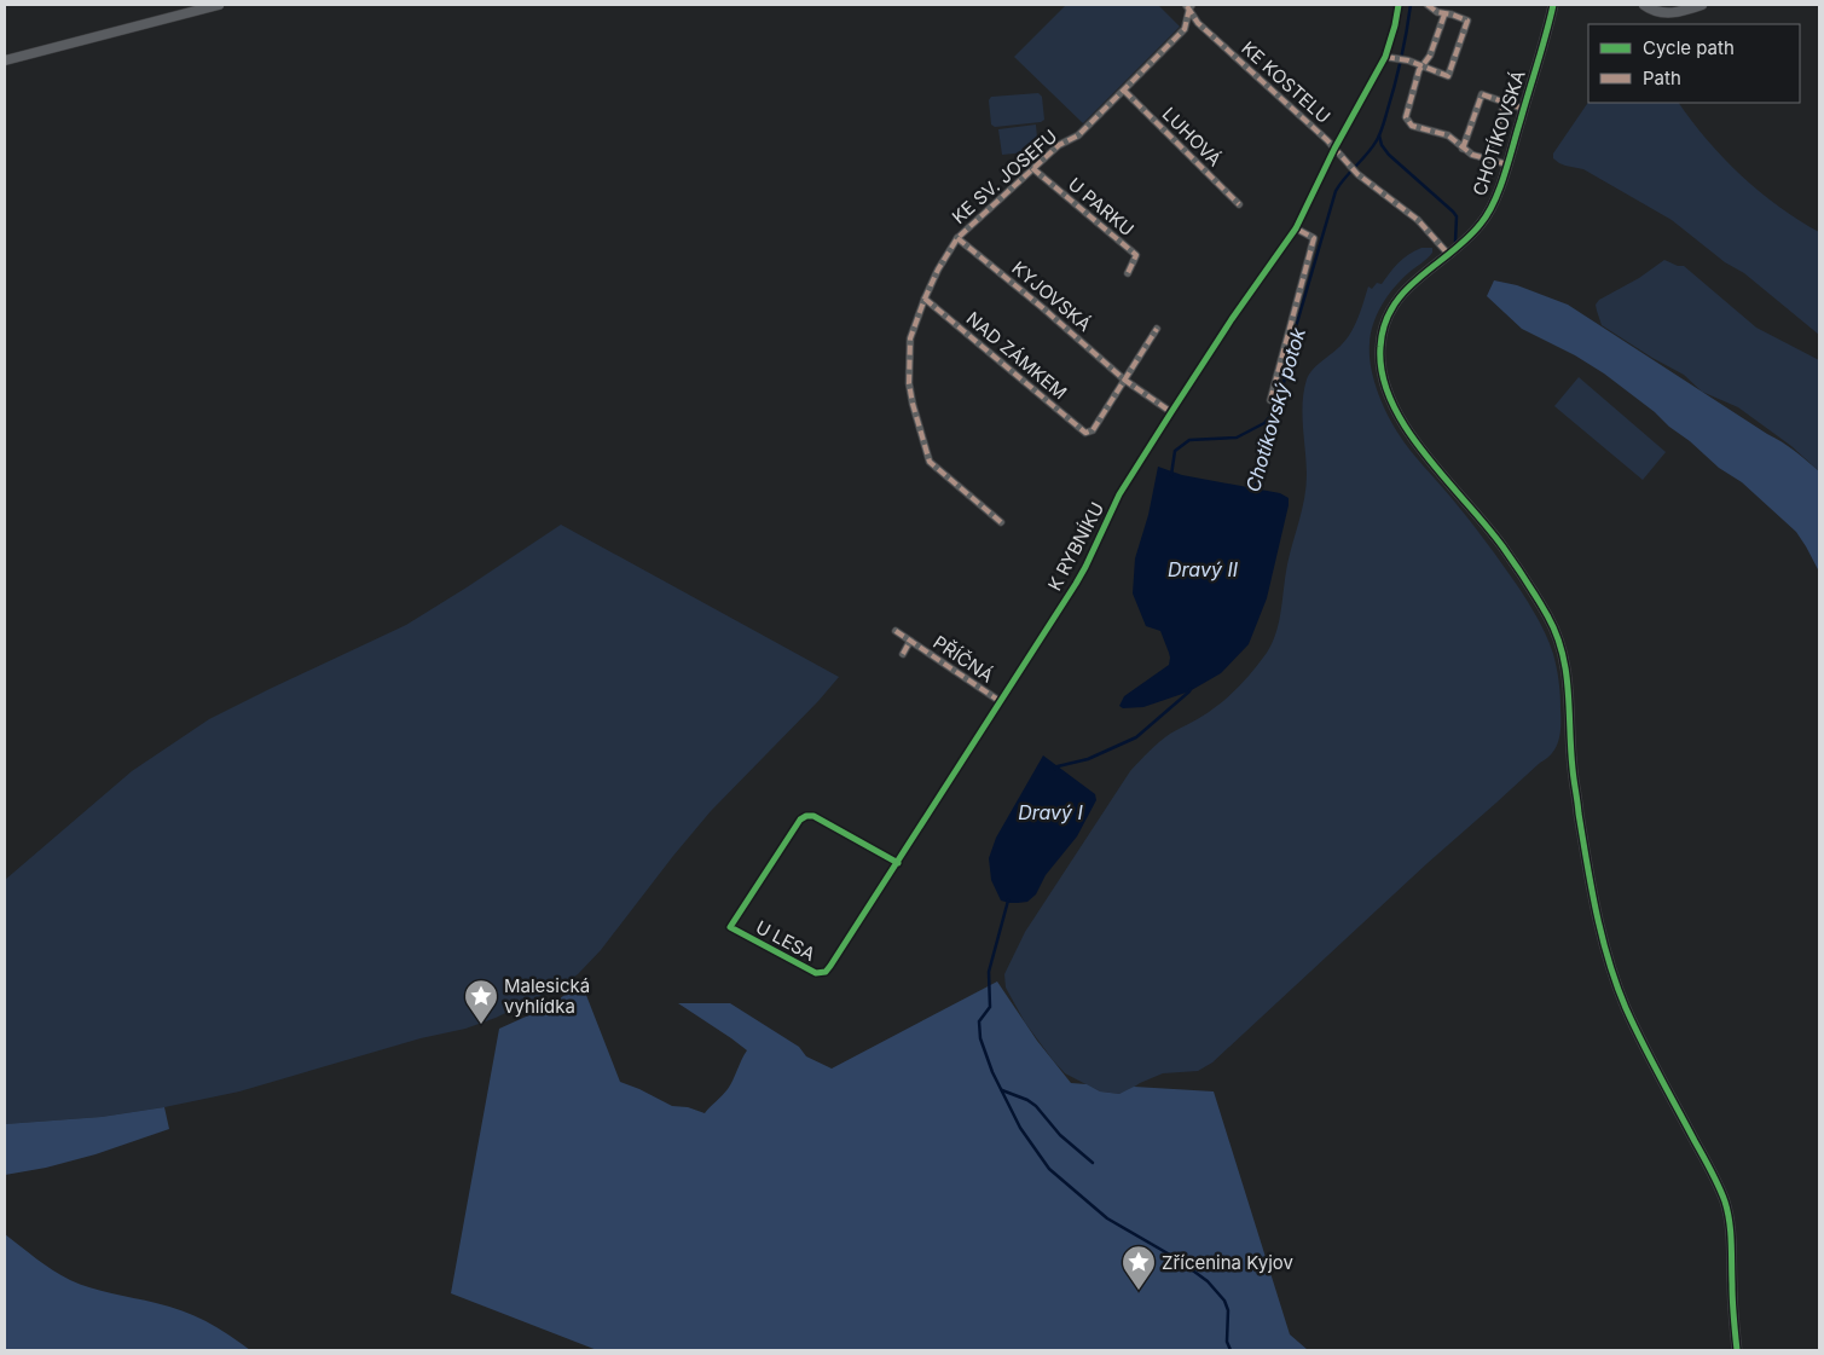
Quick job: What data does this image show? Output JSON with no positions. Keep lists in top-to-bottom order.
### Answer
{
  "streets": {
    "street": [
      "KE KOSTELU",
      "CHOTÍKOVSKÁ",
      "LUHOVÁ",
      "KE SV. JOSEFU",
      "U PARKU",
      "KYJOVSKÁ",
      "NAD ZÁMKEM",
      "K RYBNÍKU",
      "PŘÍČNÁ",
      "U LESA"
    ]
  },
  "crossings": [
    ["KE KOSTELU", "CHOTÍKOVSKÁ"],
    ["KE KOSTELU", "KE SV. JOSEFU"],
    ["KE KOSTELU", "K RYBNÍKU"],
    ["LUHOVÁ", "KE SV. JOSEFU"],
    ["KE SV. JOSEFU", "U PARKU"],
    ["KE SV. JOSEFU", "KYJOVSKÁ"],
    ["KE SV. JOSEFU", "NAD ZÁMKEM"],
    ["KYJOVSKÁ", "NAD ZÁMKEM"],
    ["KYJOVSKÁ", "K RYBNÍKU"],
    ["K RYBNÍKU", "PŘÍČNÁ"],
    ["K RYBNÍKU", "U LESA"]
  ],
  "water": ["Chotíkovský potok", "Dravý II", "Dravý I"],
  "places": {
    "place": ["Malesická vyhlídka", "Zřícenina Kyjov"]
  },
  "legend": ["Cycle path", "Path"]
}
